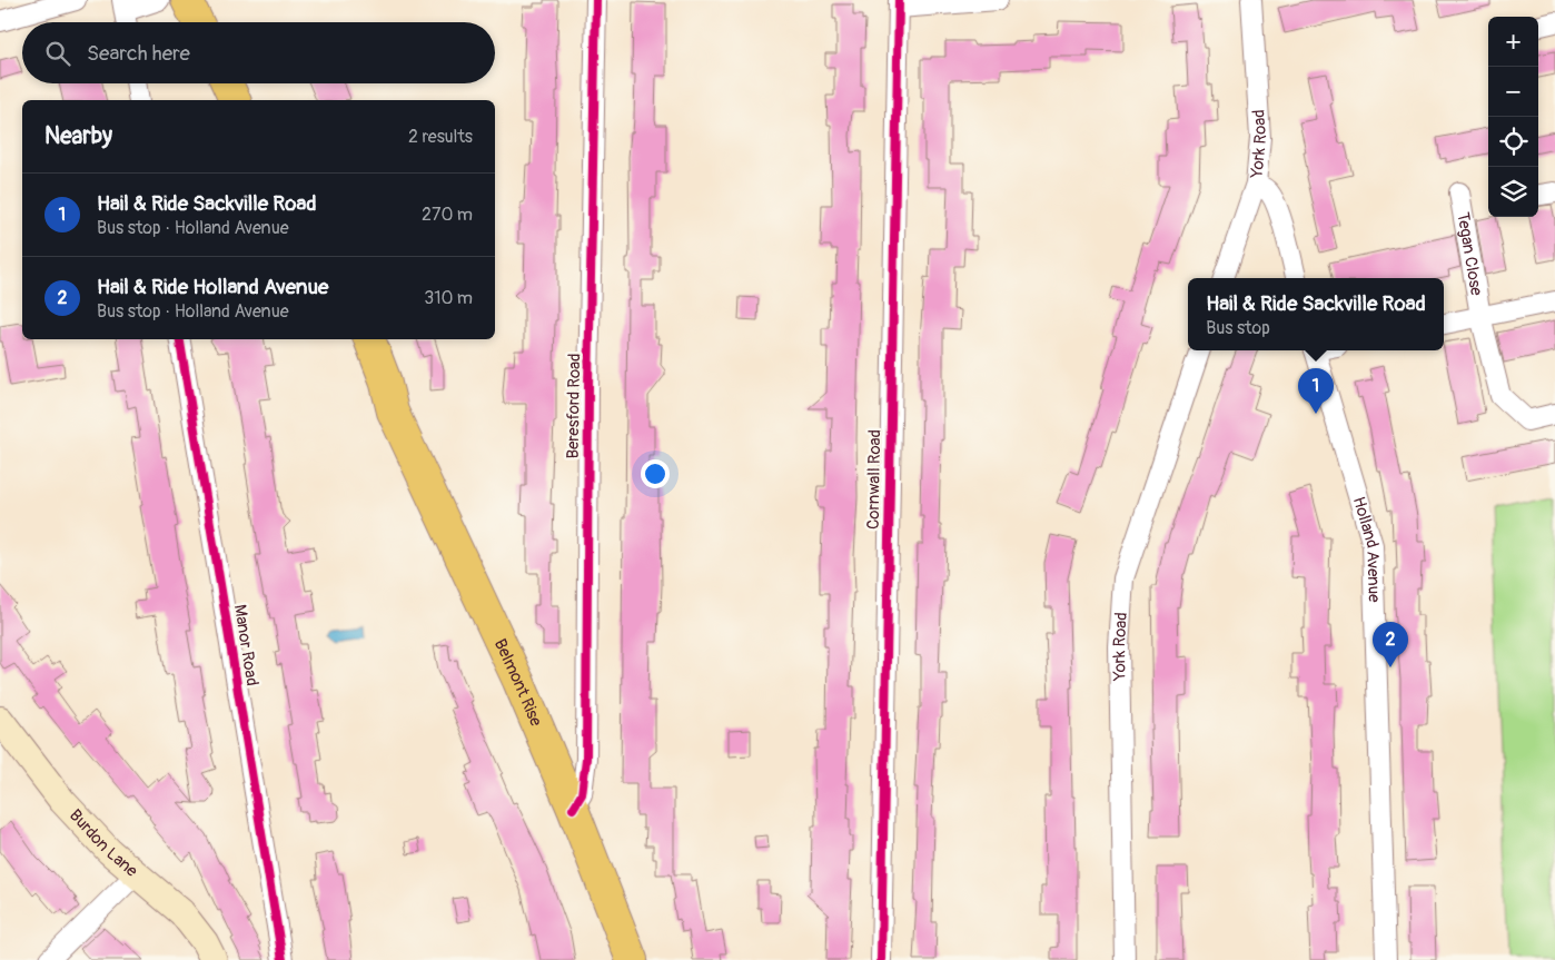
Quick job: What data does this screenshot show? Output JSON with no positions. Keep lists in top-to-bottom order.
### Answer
{
  "streets": {
    "highway": ["Belmont Rise"],
    "street": [
      "York Road",
      "Tegan Close",
      "Beresford Road",
      "Cornwall Road",
      "Holland Avenue",
      "Manor Road",
      "Burdon Lane"
    ]
  },
  "crossings": [
    ["Beresford Road", "Belmont Rise"]
  ],
  "page": {
    "map_buttons": ["+", "−"],
    "search": "Search here",
    "heading": ["Nearby", "2 results"],
    "list": [
      {
        "mark": "1",
        "name": "Hail & Ride Sackville Road",
        "note": "Bus stop · Holland Avenue",
        "value": "270 m"
      },
      {
        "mark": "2",
        "name": "Hail & Ride Holland Avenue",
        "note": "Bus stop · Holland Avenue",
        "value": "310 m"
      }
    ],
    "popup": ["Hail & Ride Sackville Road", "Bus stop"],
    "pins": ["1", "2"]
  }
}
